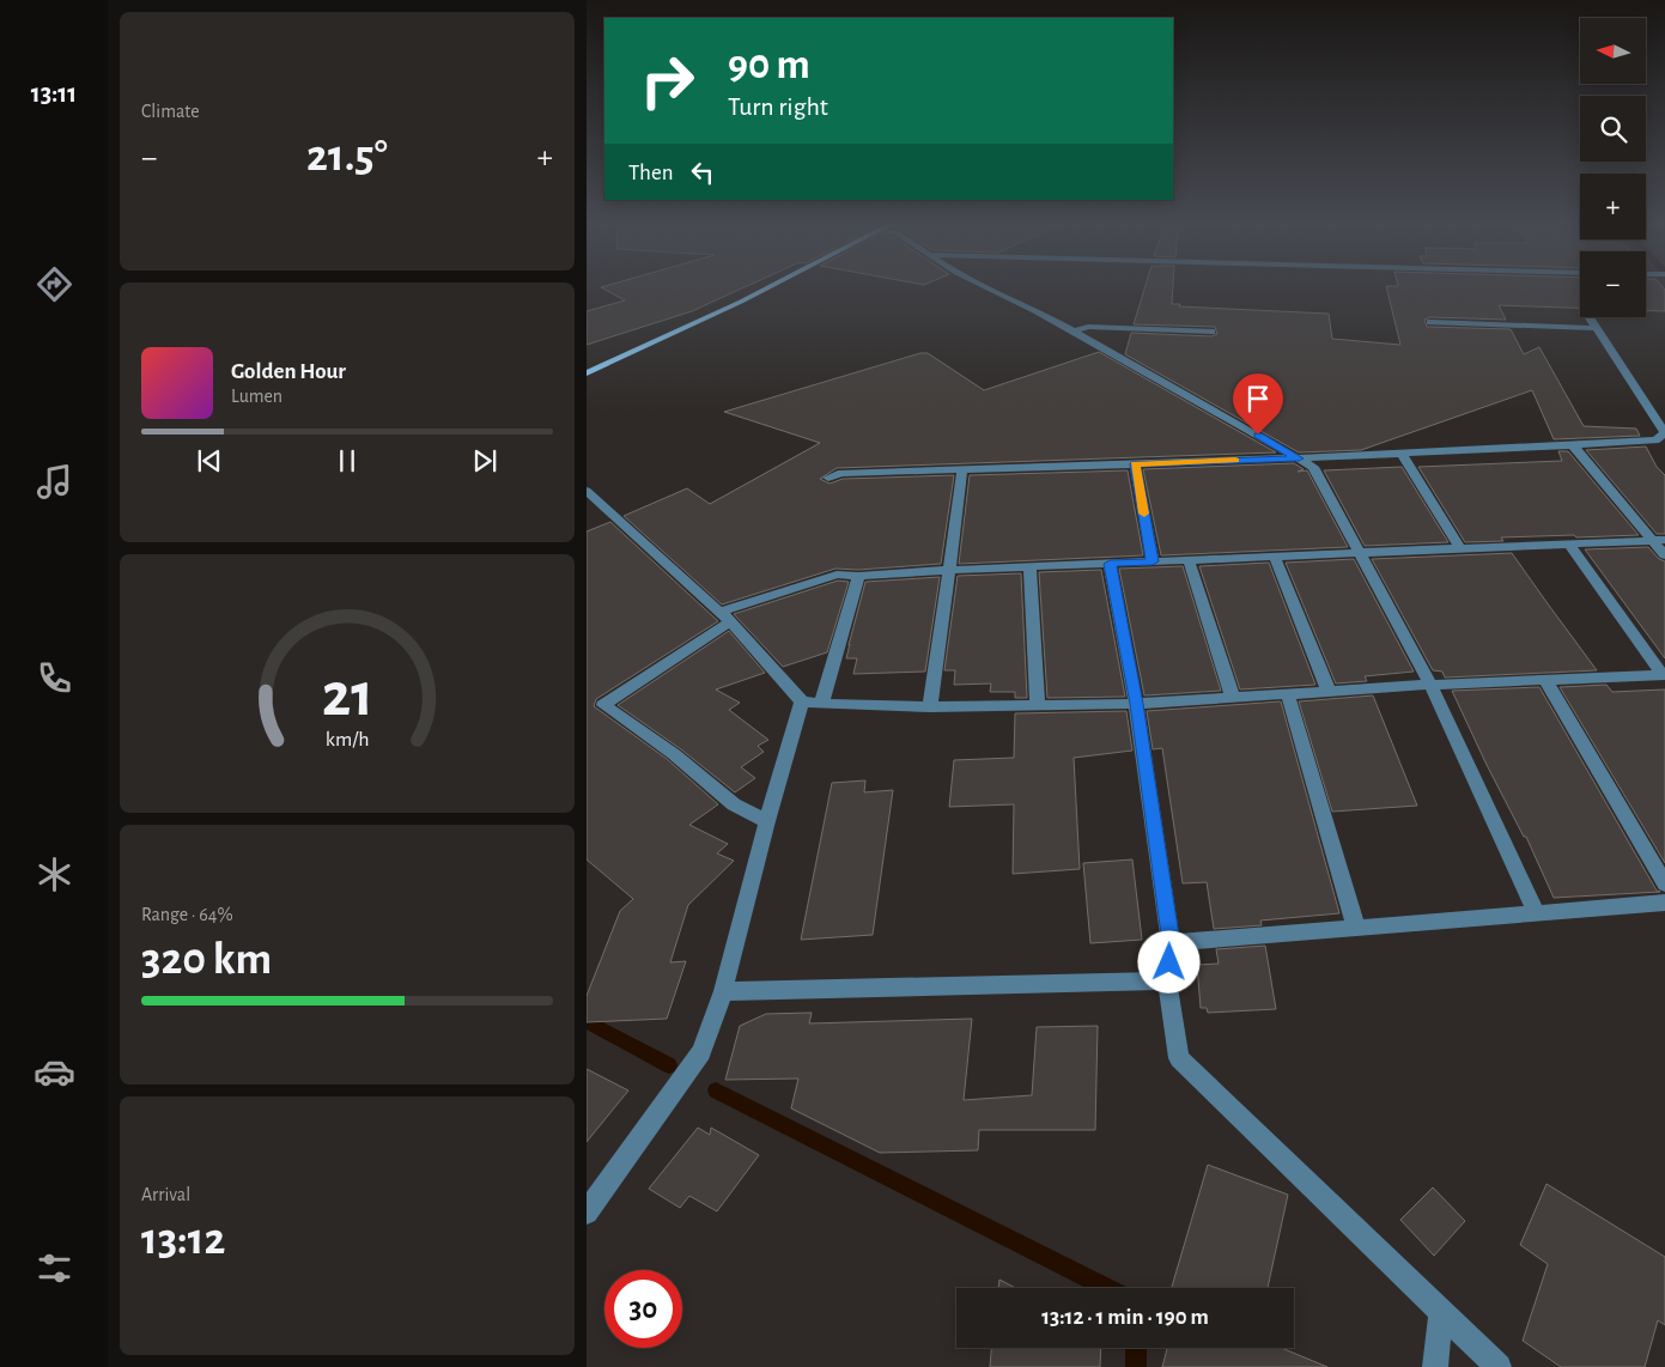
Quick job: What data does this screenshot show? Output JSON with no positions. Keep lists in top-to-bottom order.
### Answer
{
  "north": "left",
  "page": {
    "tabs": "13:11",
    "tile": [
      "Climate",
      ["Range · 64%", "320 km"],
      ["Arrival", "13:12"]
    ],
    "map_buttons": ["+", "−"],
    "turn": ["90 m", "Turn right"],
    "heat": ["−", "21.5°", "+"],
    "then": "Then",
    "song": ["Golden Hour", "Lumen"],
    "limit": "30",
    "trip": "13:12 · 1 min · 190 m",
    "gauge": ["21", "km/h"]
  }
}
